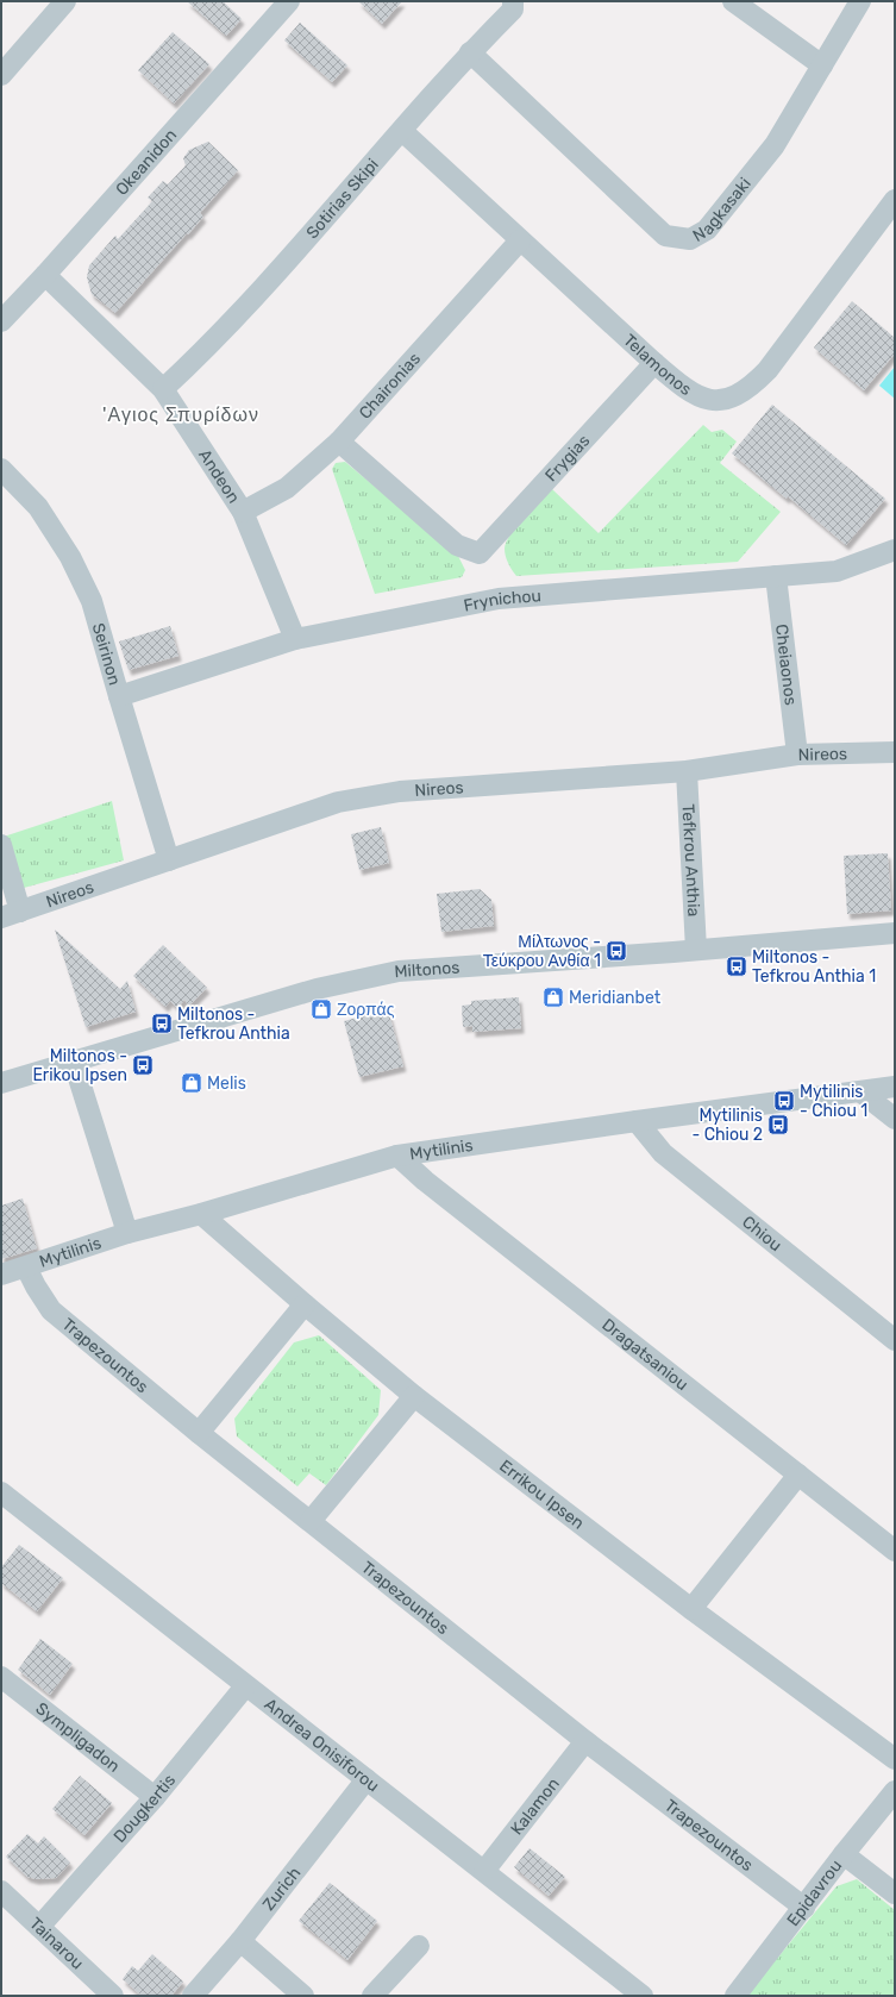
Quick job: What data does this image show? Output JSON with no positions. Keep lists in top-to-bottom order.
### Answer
{
  "streets": {
    "street": [
      "Okeanidon",
      "Sotirias Skipi",
      "Nagkasaki",
      "Telamonos",
      "Chaironias",
      "Frygias",
      "Andeon",
      "Frynichou",
      "Seirinon",
      "Cheiaonos",
      "Nireos",
      "Tefkrou Anthia",
      "Miltonos",
      "Mytilinis",
      "Chiou",
      "Dragatsaniou",
      "Trapezountos",
      "Errikou Ipsen",
      "Sympligadon",
      "Andrea Onisiforou",
      "Kalamon",
      "Dougkertis",
      "Zurich",
      "Epidavrou",
      "Tainarou"
    ]
  },
  "crossings": [
    ["Okeanidon", "Andeon"],
    ["Sotirias Skipi", "Nagkasaki"],
    ["Sotirias Skipi", "Telamonos"],
    ["Sotirias Skipi", "Andeon"],
    ["Telamonos", "Chaironias"],
    ["Telamonos", "Frygias"],
    ["Chaironias", "Frygias"],
    ["Chaironias", "Andeon"],
    ["Andeon", "Frynichou"],
    ["Frynichou", "Seirinon"],
    ["Frynichou", "Cheiaonos"],
    ["Seirinon", "Nireos"],
    ["Cheiaonos", "Nireos"],
    ["Nireos", "Tefkrou Anthia"],
    ["Tefkrou Anthia", "Miltonos"],
    ["Mytilinis", "Chiou"],
    ["Mytilinis", "Dragatsaniou"],
    ["Mytilinis", "Trapezountos"],
    ["Mytilinis", "Errikou Ipsen"],
    ["Trapezountos", "Kalamon"],
    ["Trapezountos", "Epidavrou"],
    ["Sympligadon", "Dougkertis"],
    ["Andrea Onisiforou", "Kalamon"],
    ["Andrea Onisiforou", "Dougkertis"],
    ["Andrea Onisiforou", "Zurich"],
    ["Dougkertis", "Tainarou"]
  ],
  "districts": ["'Αγιος Σπυρίδων"],
  "places": {
    "bus stop": [
      "Μίλτωνος - Τεύκρου Ανθία 1",
      "Miltonos - Tefkrou Anthia 1",
      "Miltonos - Tefkrou Anthia",
      "Miltonos - Erikou Ipsen",
      "Mytilinis - Chiou 1",
      "Mytilinis - Chiou 2"
    ],
    "shop": ["Meridianbet", "Ζορπάς", "Melis"]
  }
}
